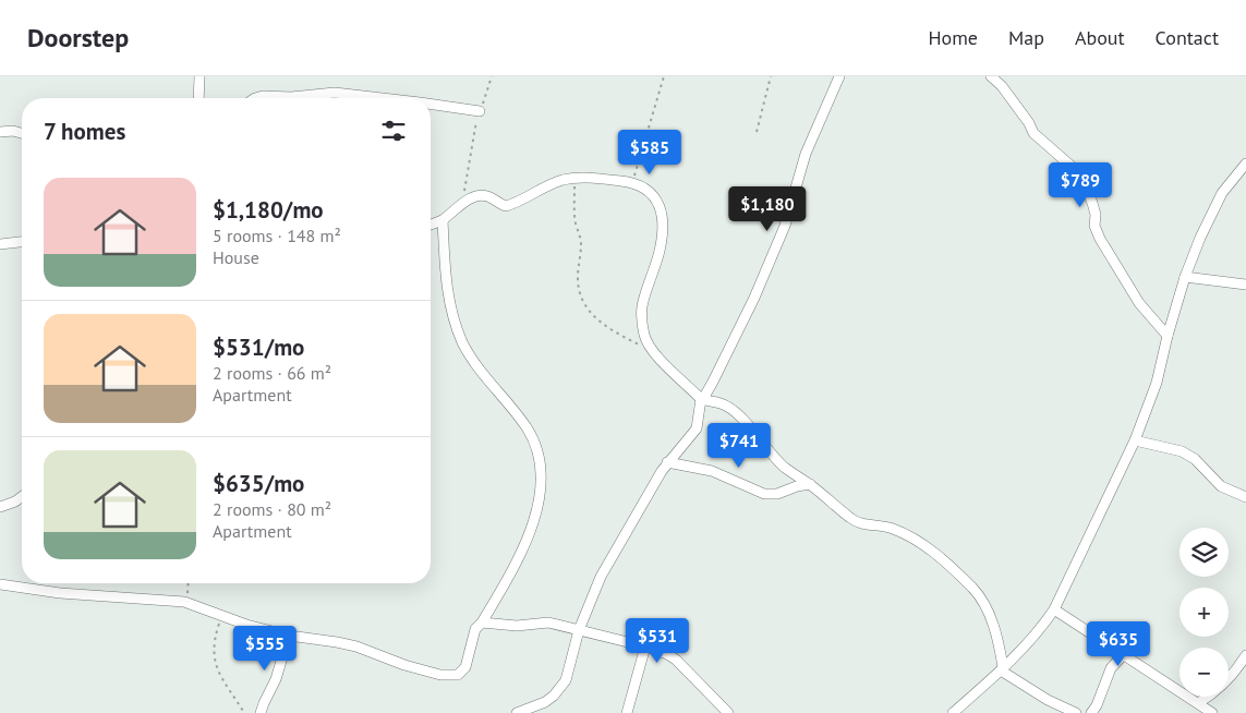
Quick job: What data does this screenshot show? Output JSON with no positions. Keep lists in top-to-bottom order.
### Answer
{
  "page": {
    "header": "Doorstep",
    "nav": [
      "Home",
      "Map",
      "About",
      "Contact"
    ],
    "heading": "7 homes",
    "price": [
      "$585",
      "$789",
      "$1,180",
      "$741",
      "$531",
      "$635",
      "$555"
    ],
    "list": [
      {
        "name": "$1,180/mo",
        "note": "5 rooms · 148 m² · House"
      },
      {
        "name": "$531/mo",
        "note": "2 rooms · 66 m² · Apartment"
      },
      {
        "name": "$635/mo",
        "note": "2 rooms · 80 m² · Apartment"
      }
    ],
    "map_buttons": ["+", "−"]
  }
}
